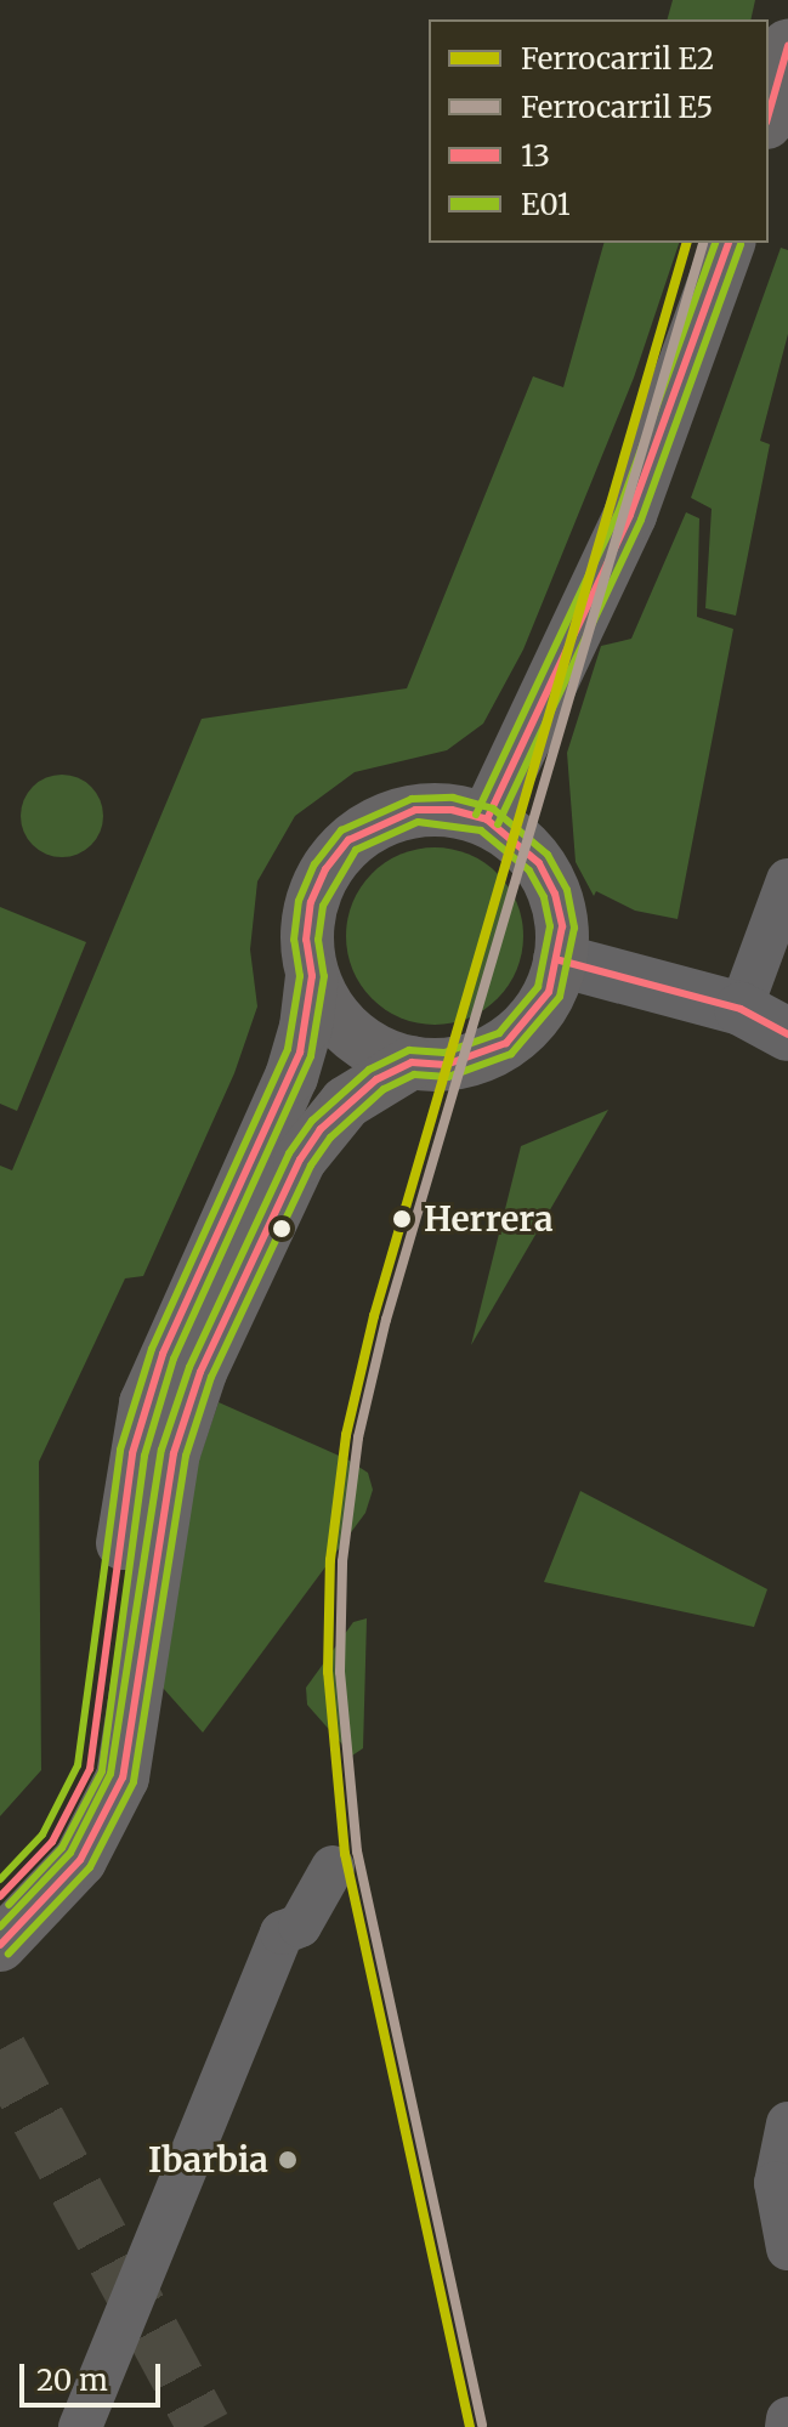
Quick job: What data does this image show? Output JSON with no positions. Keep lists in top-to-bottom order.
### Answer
{
  "places": ["Herrera", "Ibarbia"],
  "lines": [
    "transit line 13",
    "rail line E2",
    "rail line E5",
    "transit line E01"
  ],
  "legend": [
    "Ferrocarril E2",
    "Ferrocarril E5",
    "13",
    "E01"
  ],
  "scale_bar": "20 m"
}
